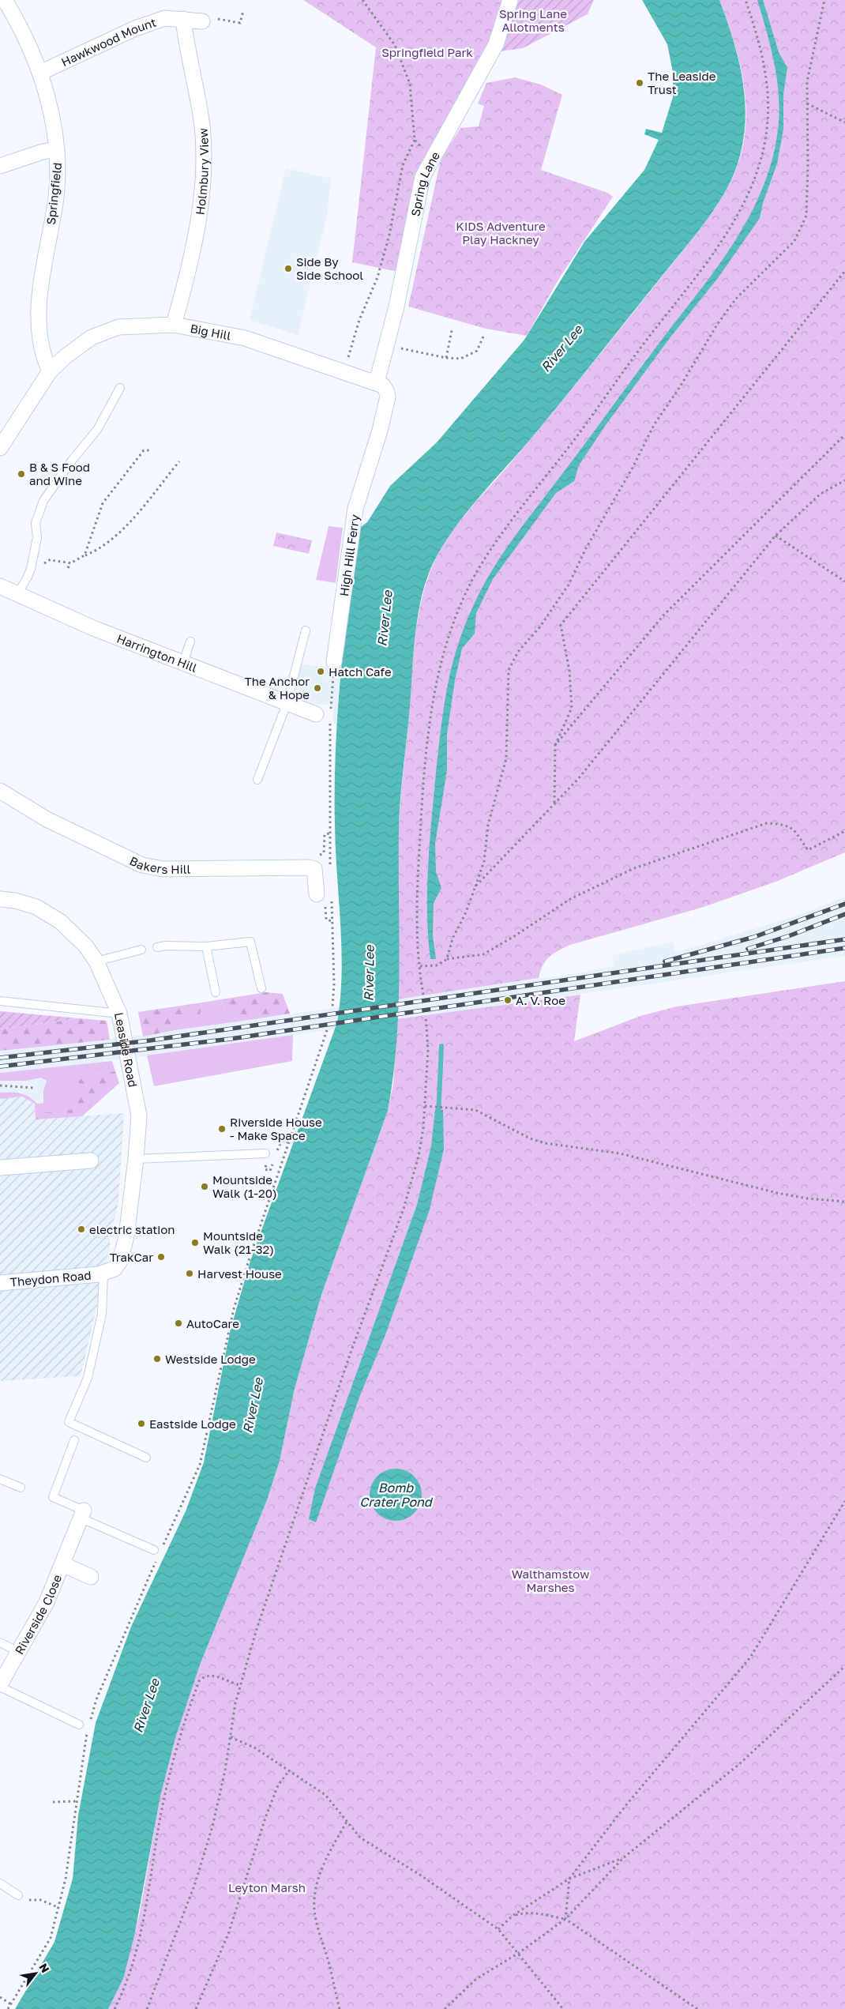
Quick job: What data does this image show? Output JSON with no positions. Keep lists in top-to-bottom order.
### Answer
{
  "streets": {
    "street": [
      "Hawkwood Mount",
      "Holmbury View",
      "Spring Lane",
      "Springfield",
      "Big Hill",
      "High Hill Ferry",
      "Harrington Hill",
      "Bakers Hill",
      "Leaside Road",
      "Theydon Road",
      "Riverside Close"
    ]
  },
  "crossings": [
    ["Hawkwood Mount", "Holmbury View"],
    ["Hawkwood Mount", "Springfield"],
    ["Holmbury View", "Big Hill"],
    ["Spring Lane", "Big Hill"],
    ["Spring Lane", "High Hill Ferry"],
    ["Springfield", "Big Hill"],
    ["Big Hill", "High Hill Ferry"],
    ["Leaside Road", "Theydon Road"]
  ],
  "water": ["River Lee", "Bomb Crater Pond"],
  "parks": [
    "Spring Lane Allotments",
    "Springfield Park",
    "KIDS Adventure Play Hackney",
    "Walthamstow Marshes",
    "Leyton Marsh"
  ],
  "places": [
    "The Leaside Trust",
    "Side By Side School",
    "B & S Food and Wine",
    "Hatch Cafe",
    "The Anchor & Hope",
    "A. V. Roe",
    "Riverside House - Make Space",
    "Mountside Walk (1-20)",
    "electric station",
    "Mountside Walk (21-32)",
    "TrakCar",
    "Harvest House",
    "AutoCare",
    "Westside Lodge",
    "Eastside Lodge"
  ],
  "north": "top right"
}
